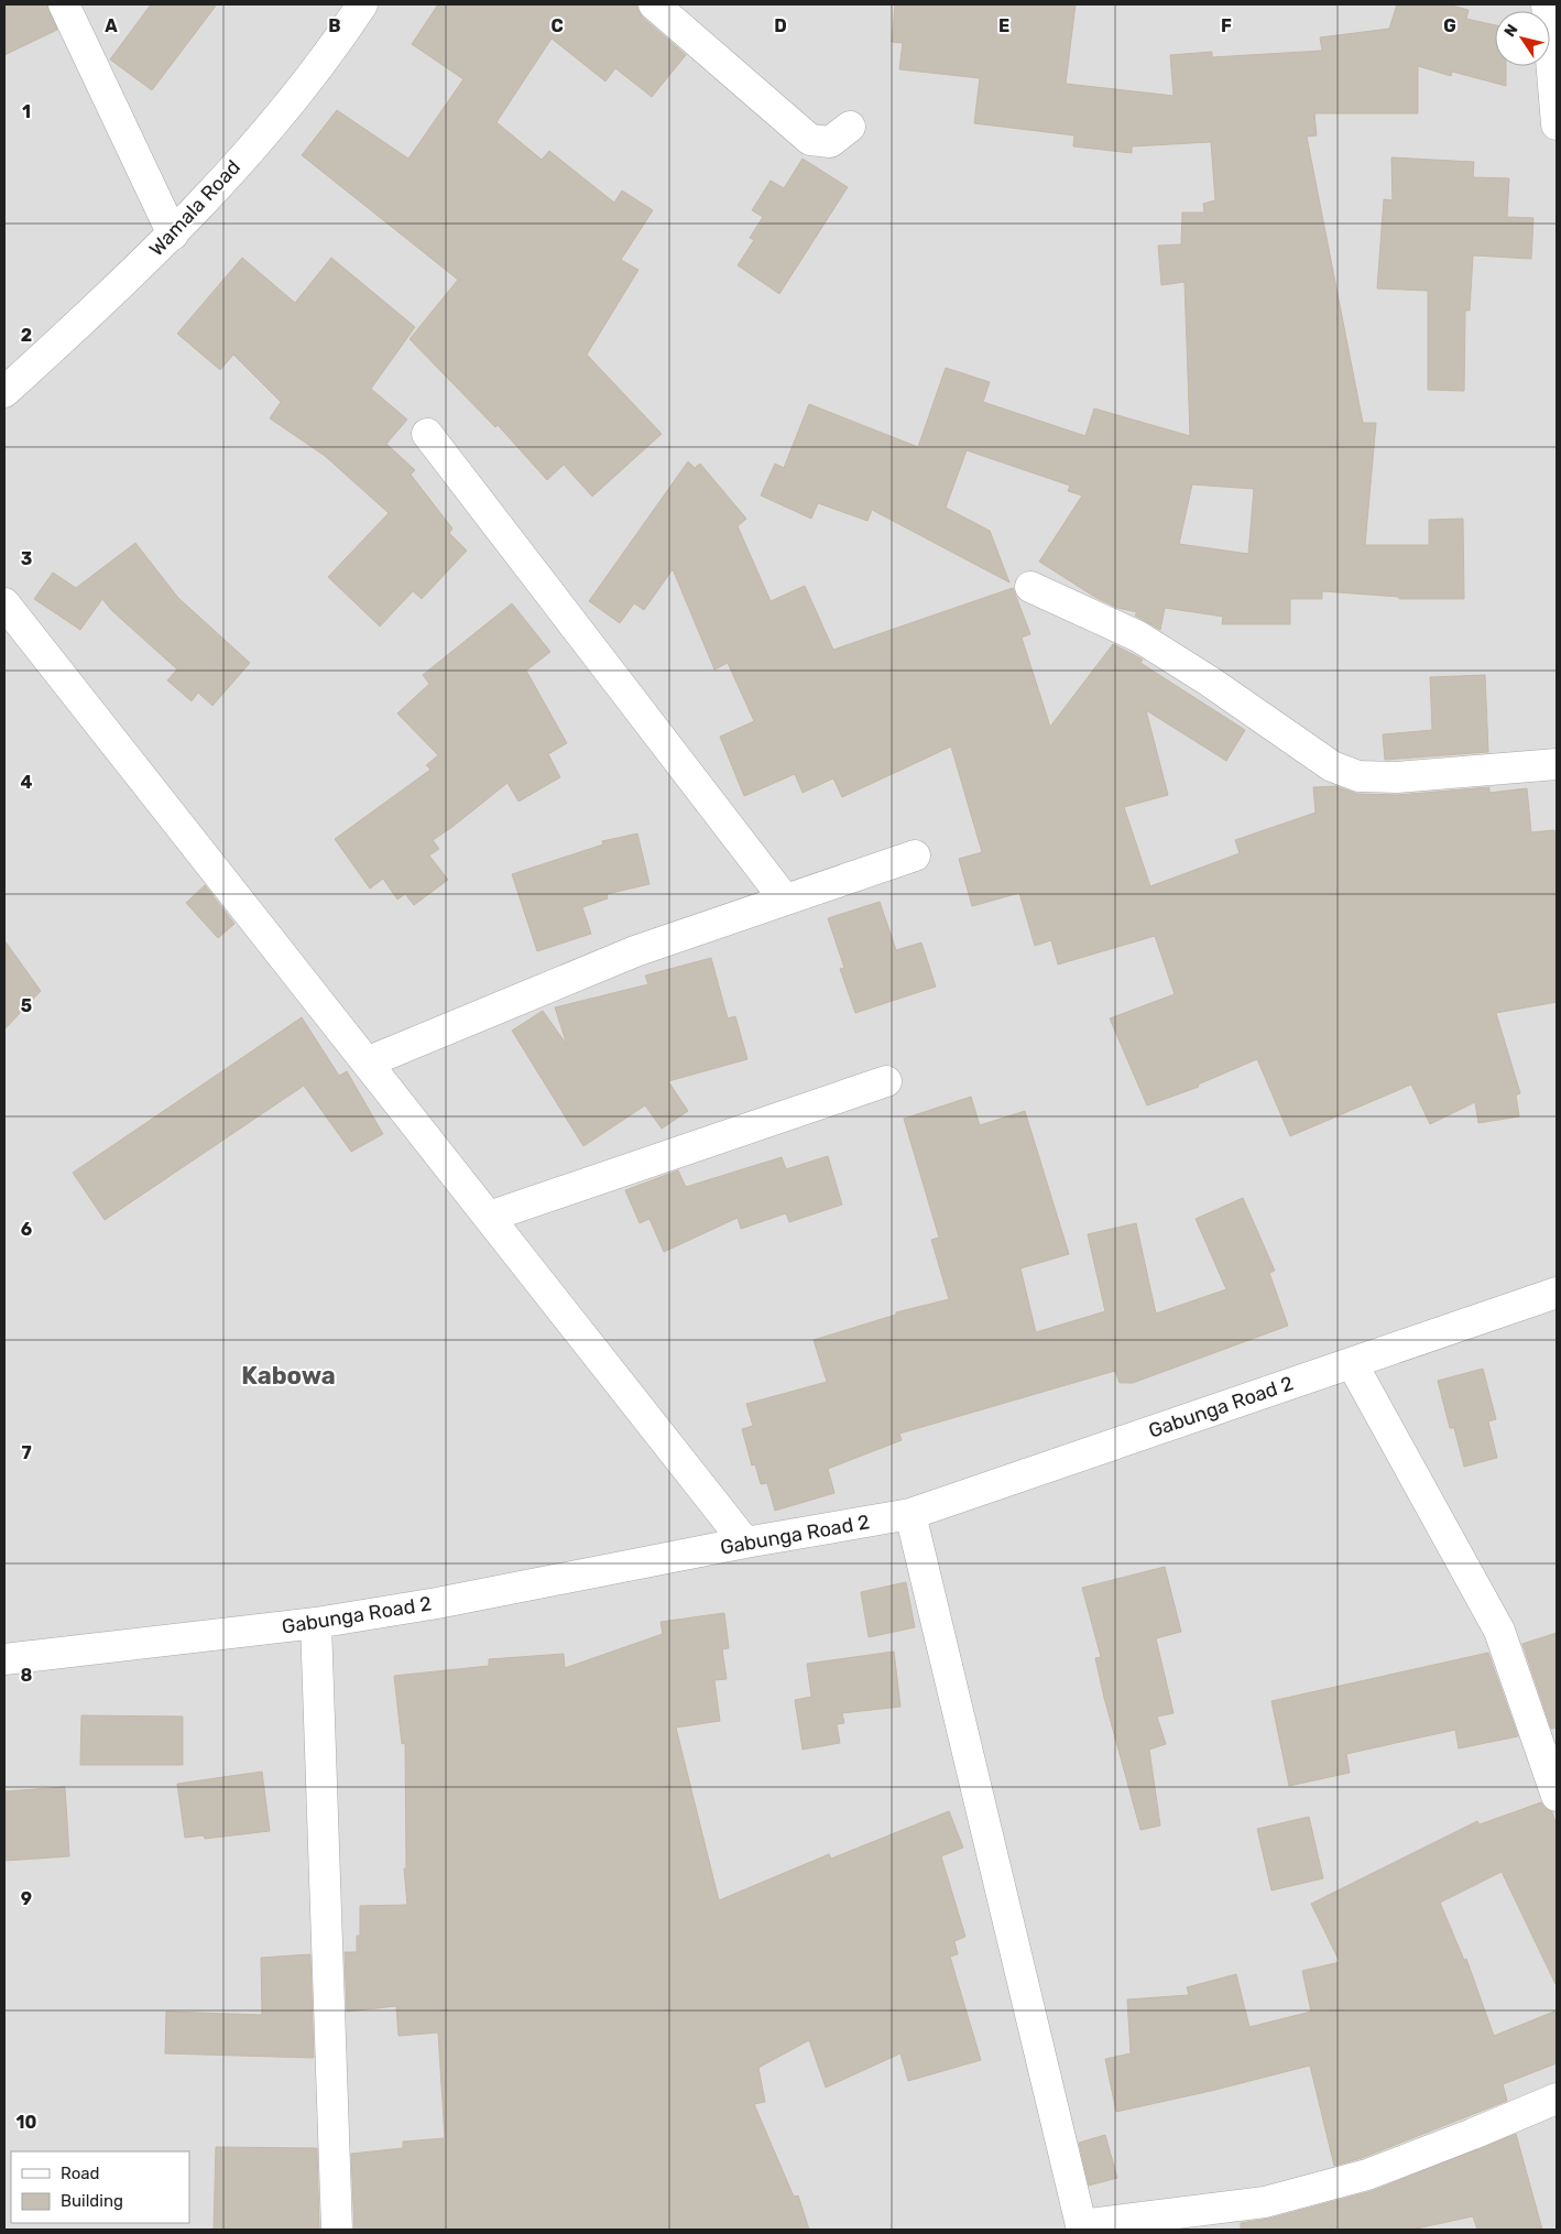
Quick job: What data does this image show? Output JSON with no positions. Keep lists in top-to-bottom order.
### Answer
{
  "streets": {
    "street": ["Wamala Road", "Gabunga Road 2"]
  },
  "districts": ["Kabowa"],
  "legend": ["Road", "Building"],
  "north": "top left",
  "grid": {
    "columns": [
      "A",
      "B",
      "C",
      "D",
      "E",
      "F",
      "G"
    ],
    "rows": [
      "1",
      "2",
      "3",
      "4",
      "5",
      "6",
      "7",
      "8",
      "9",
      "10"
    ]
  }
}
